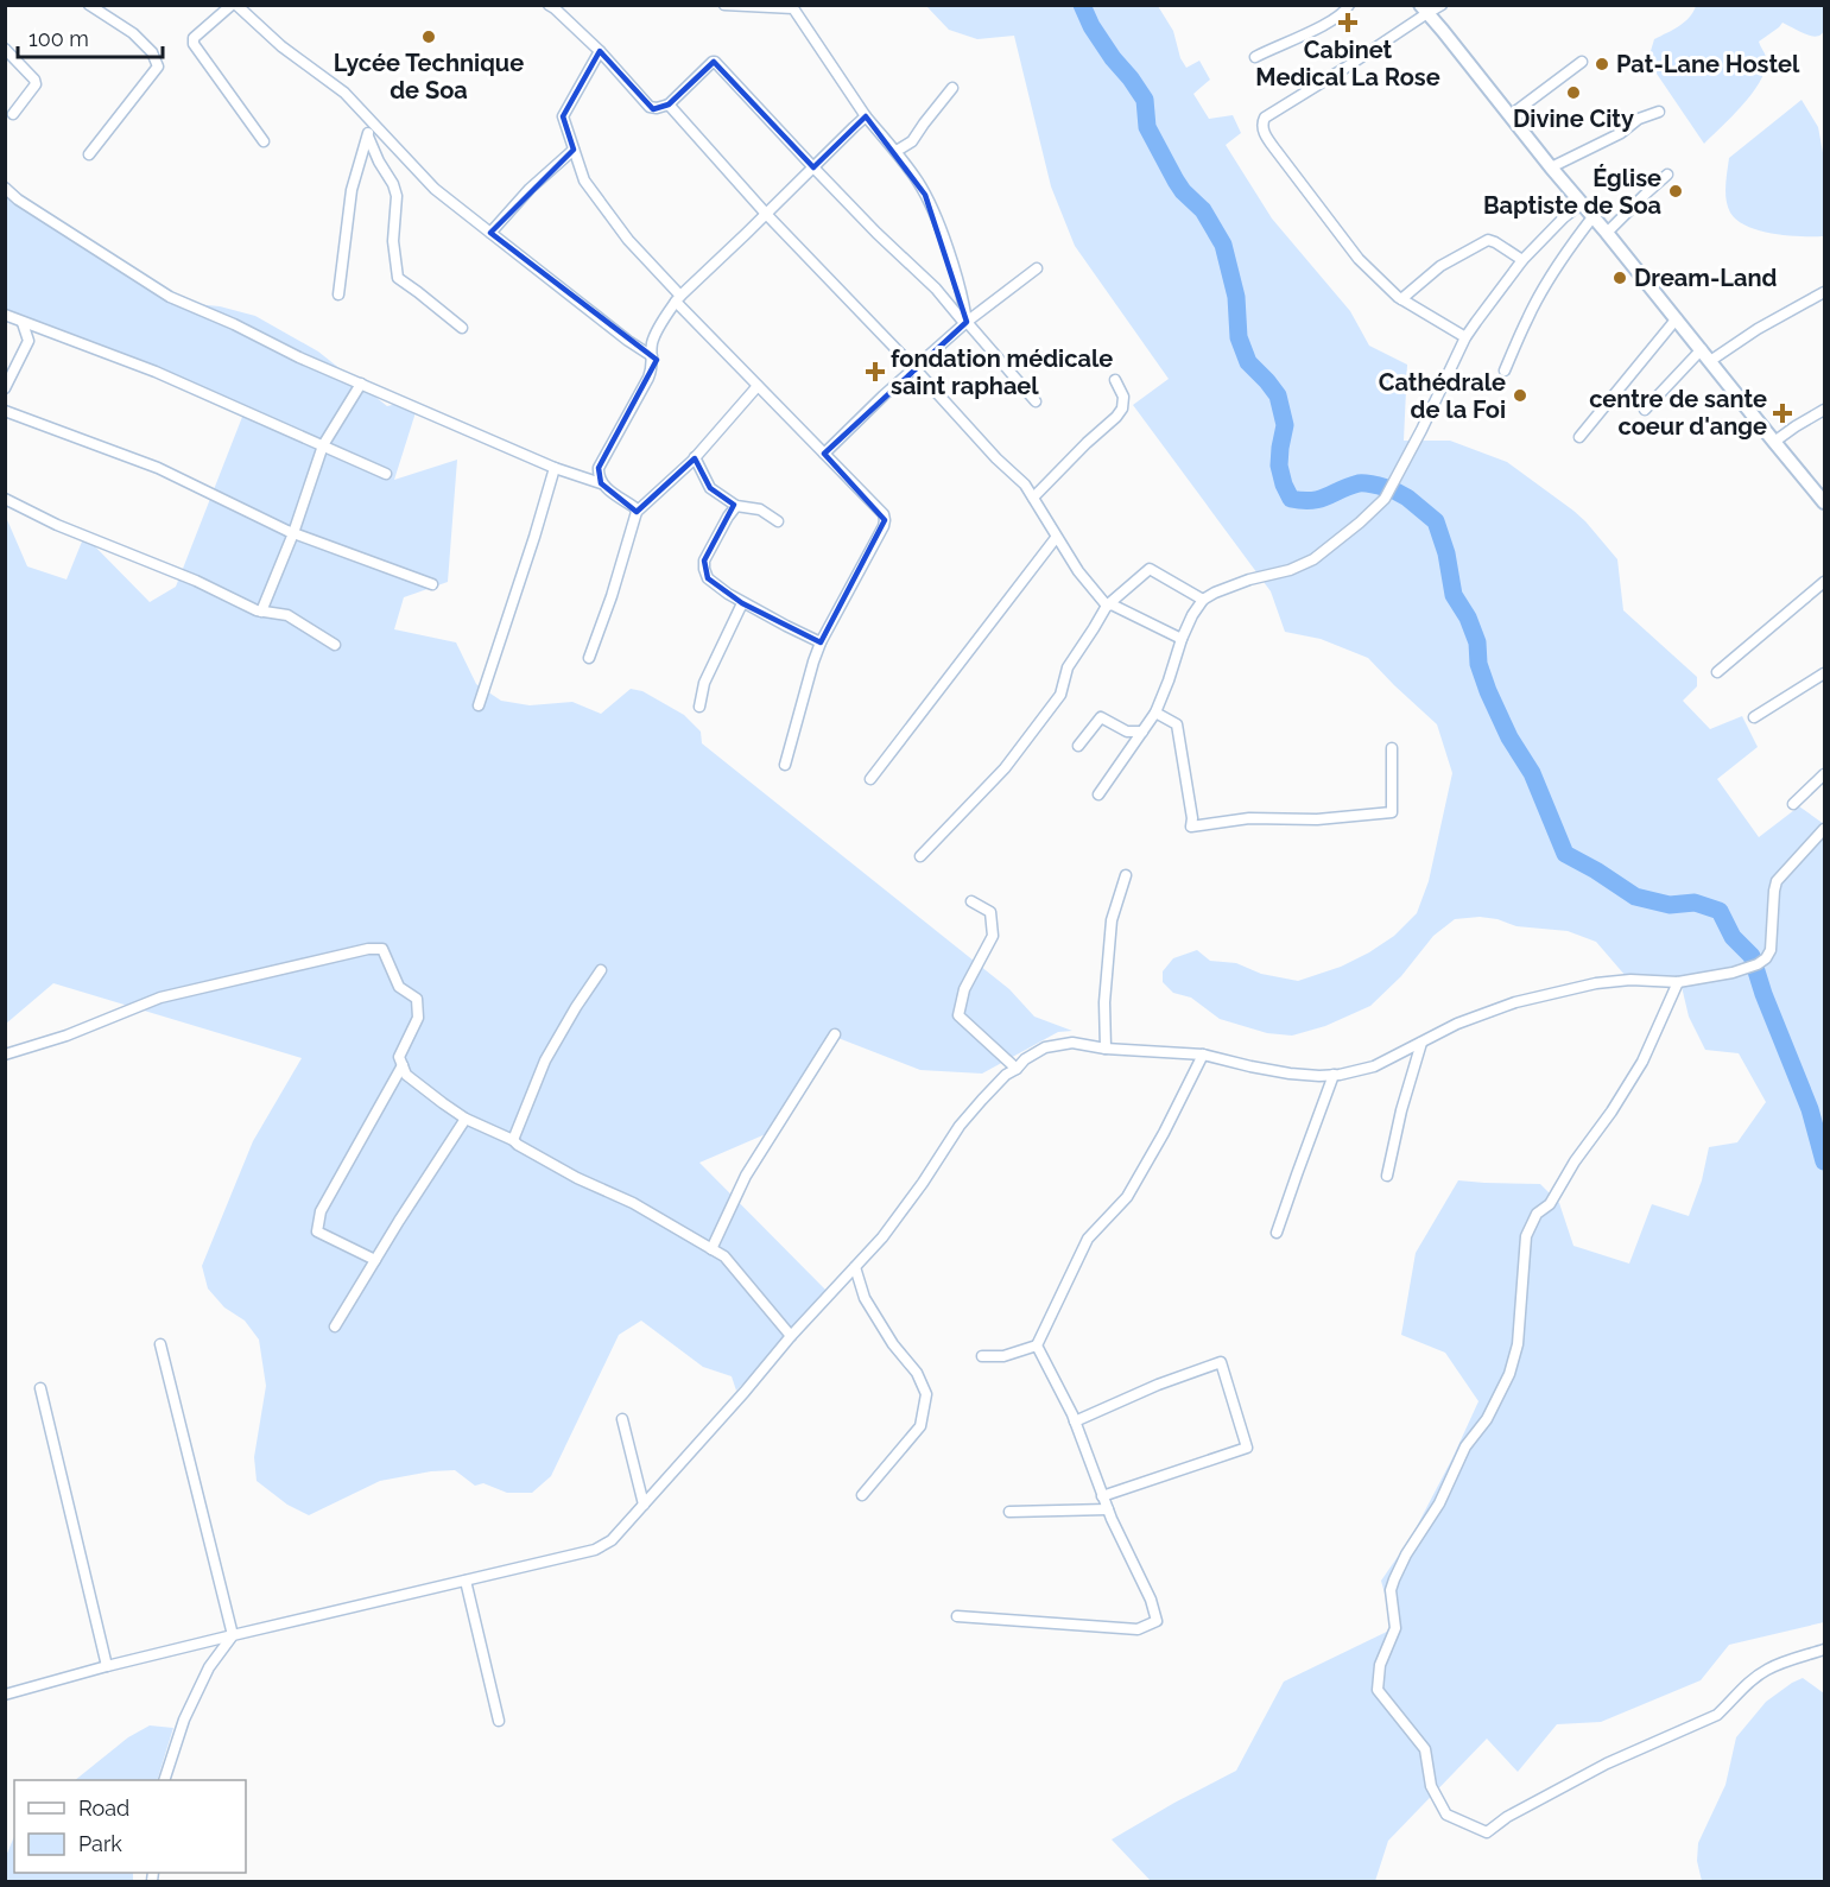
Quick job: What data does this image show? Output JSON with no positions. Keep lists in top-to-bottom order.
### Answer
{
  "places": {
    "health": ["Cabinet Medical La Rose", "fondation médicale saint raphael", "centre de sante coeur d'ange"],
    "other": [
      "Lycée Technique de Soa",
      "Pat-Lane Hostel",
      "Divine City",
      "Église Baptiste de Soa",
      "Dream-Land",
      "Cathédrale de la Foi"
    ]
  },
  "legend": ["Road", "Park"],
  "scale_bar": "100 m"
}
